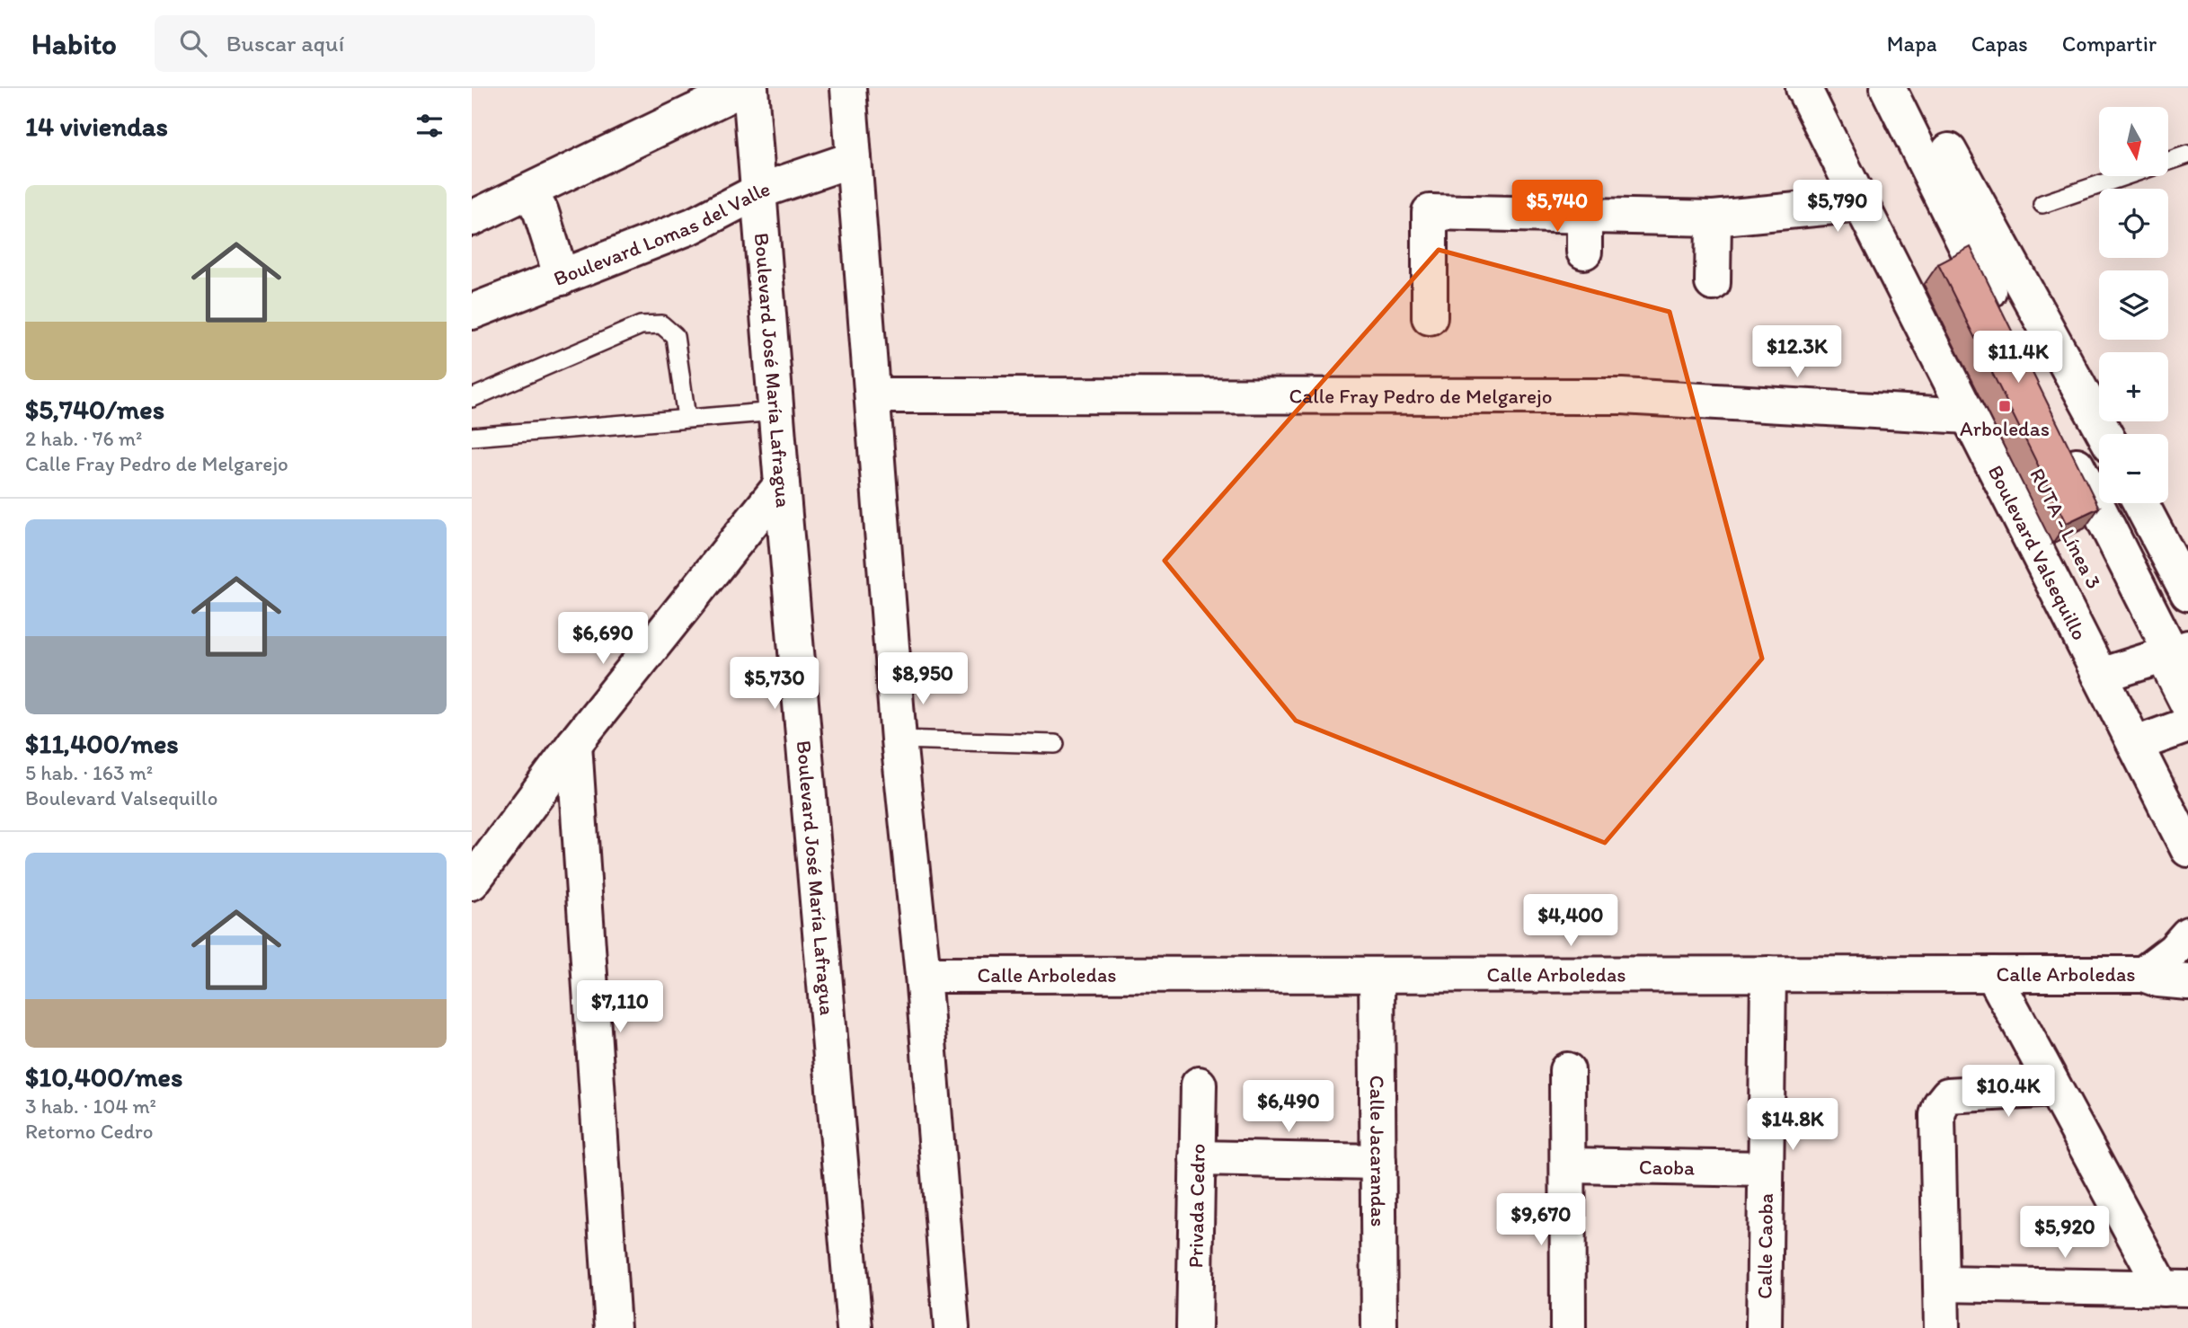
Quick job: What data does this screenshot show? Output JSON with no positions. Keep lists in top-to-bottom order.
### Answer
{
  "streets": {
    "street": [
      "Boulevard Lomas del Valle",
      "Boulevard José María Lafragua",
      "Calle Fray Pedro de Melgarejo",
      "Boulevard Valsequillo",
      "Calle Arboledas",
      "Calle Jacarandas",
      "Caoba",
      "Privada Cedro",
      "Calle Caoba"
    ],
    "lane": ["RUTA - Línea 3"]
  },
  "crossings": [
    ["Boulevard Lomas del Valle", "Boulevard José María Lafragua"],
    ["Calle Fray Pedro de Melgarejo", "Boulevard Valsequillo"],
    ["RUTA - Línea 3", "Boulevard Valsequillo"],
    ["Calle Arboledas", "Calle Jacarandas"],
    ["Calle Arboledas", "Calle Caoba"],
    ["Caoba", "Calle Caoba"]
  ],
  "places": {
    "transit": ["Arboledas"]
  },
  "north": "bottom",
  "page": {
    "header": "Habito",
    "search": "Buscar aquí",
    "nav": ["Mapa", "Capas", "Compartir"],
    "heading": "14 viviendas",
    "map_buttons": ["+", "−"],
    "list": [
      {
        "name": "$5,740/mes",
        "note": "2 hab. · 76 m² · Calle Fray Pedro de Melgarejo"
      },
      {
        "name": "$11,400/mes",
        "note": "5 hab. · 163 m² · Boulevard Valsequillo"
      },
      {
        "name": "$10,400/mes",
        "note": "3 hab. · 104 m² · Retorno Cedro"
      }
    ],
    "price": [
      "$5,740",
      "$5,790",
      "$12.3K",
      "$11.4K",
      "$6,690",
      "$8,950",
      "$5,730",
      "$4,400",
      "$7,110",
      "$10.4K",
      "$6,490",
      "$14.8K",
      "$9,670",
      "$5,920"
    ]
  }
}
